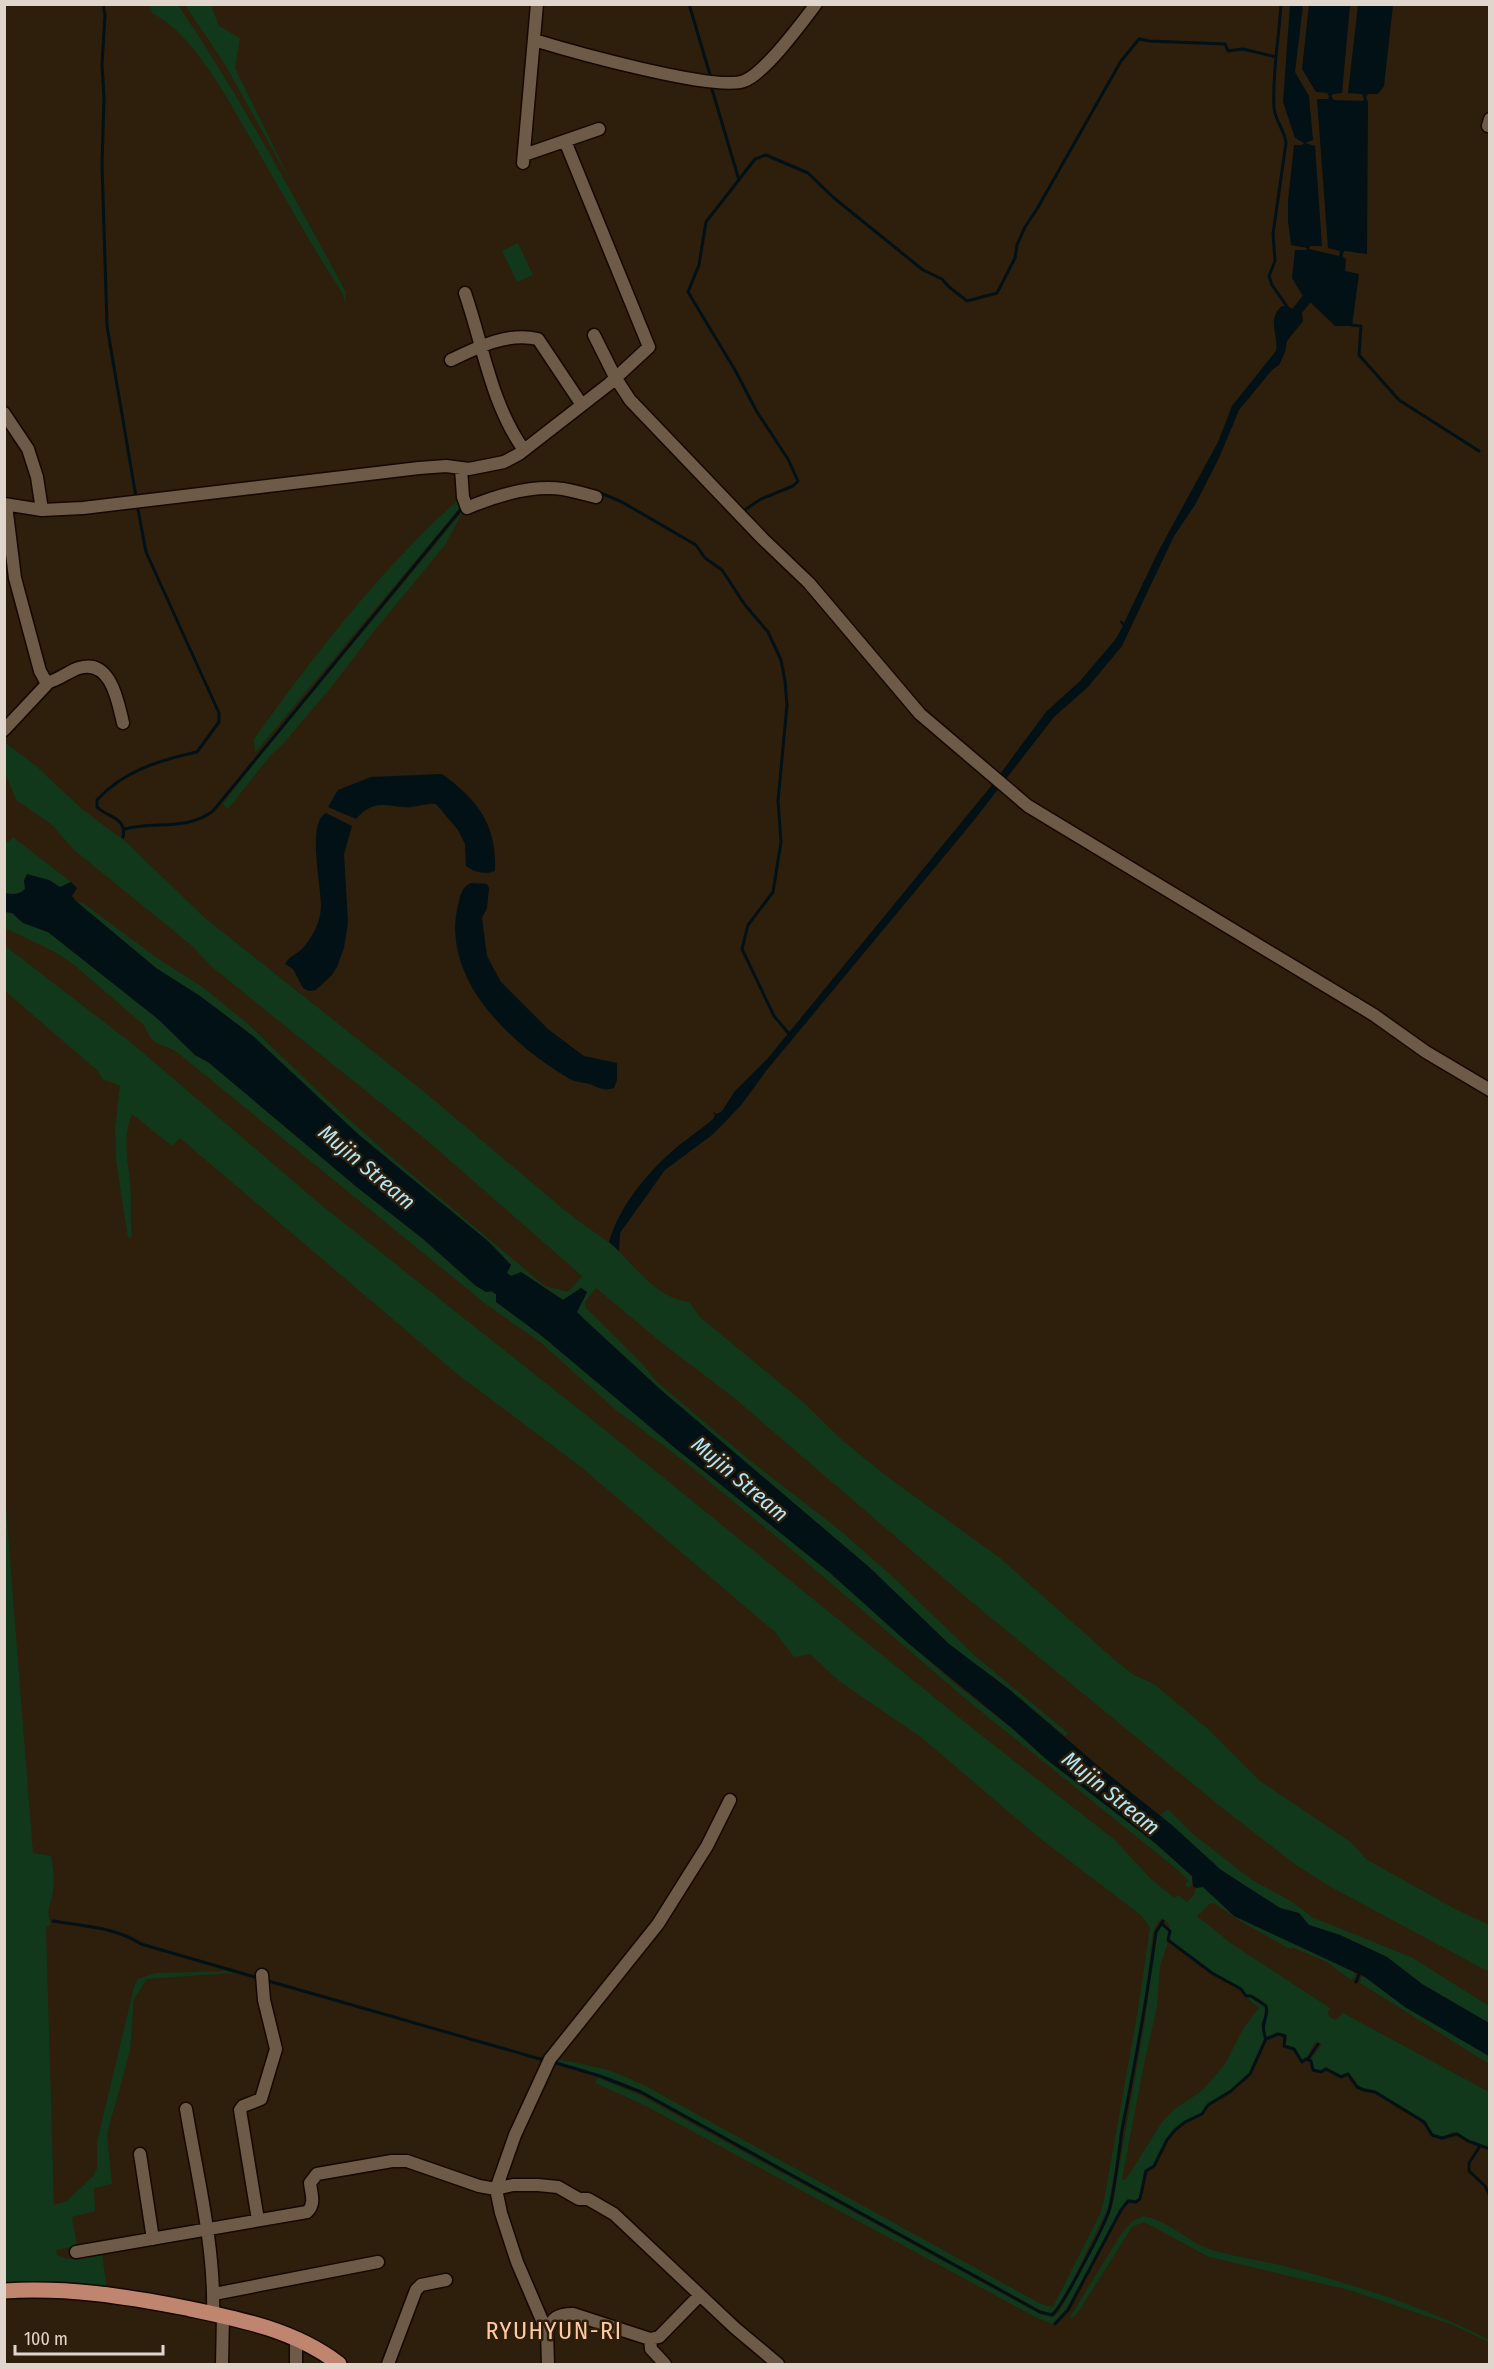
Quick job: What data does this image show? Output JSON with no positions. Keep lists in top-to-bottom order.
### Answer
{
  "districts": ["RYUHYUN-RI"],
  "water": ["Mujin Stream"],
  "scale_bar": "100 m"
}
